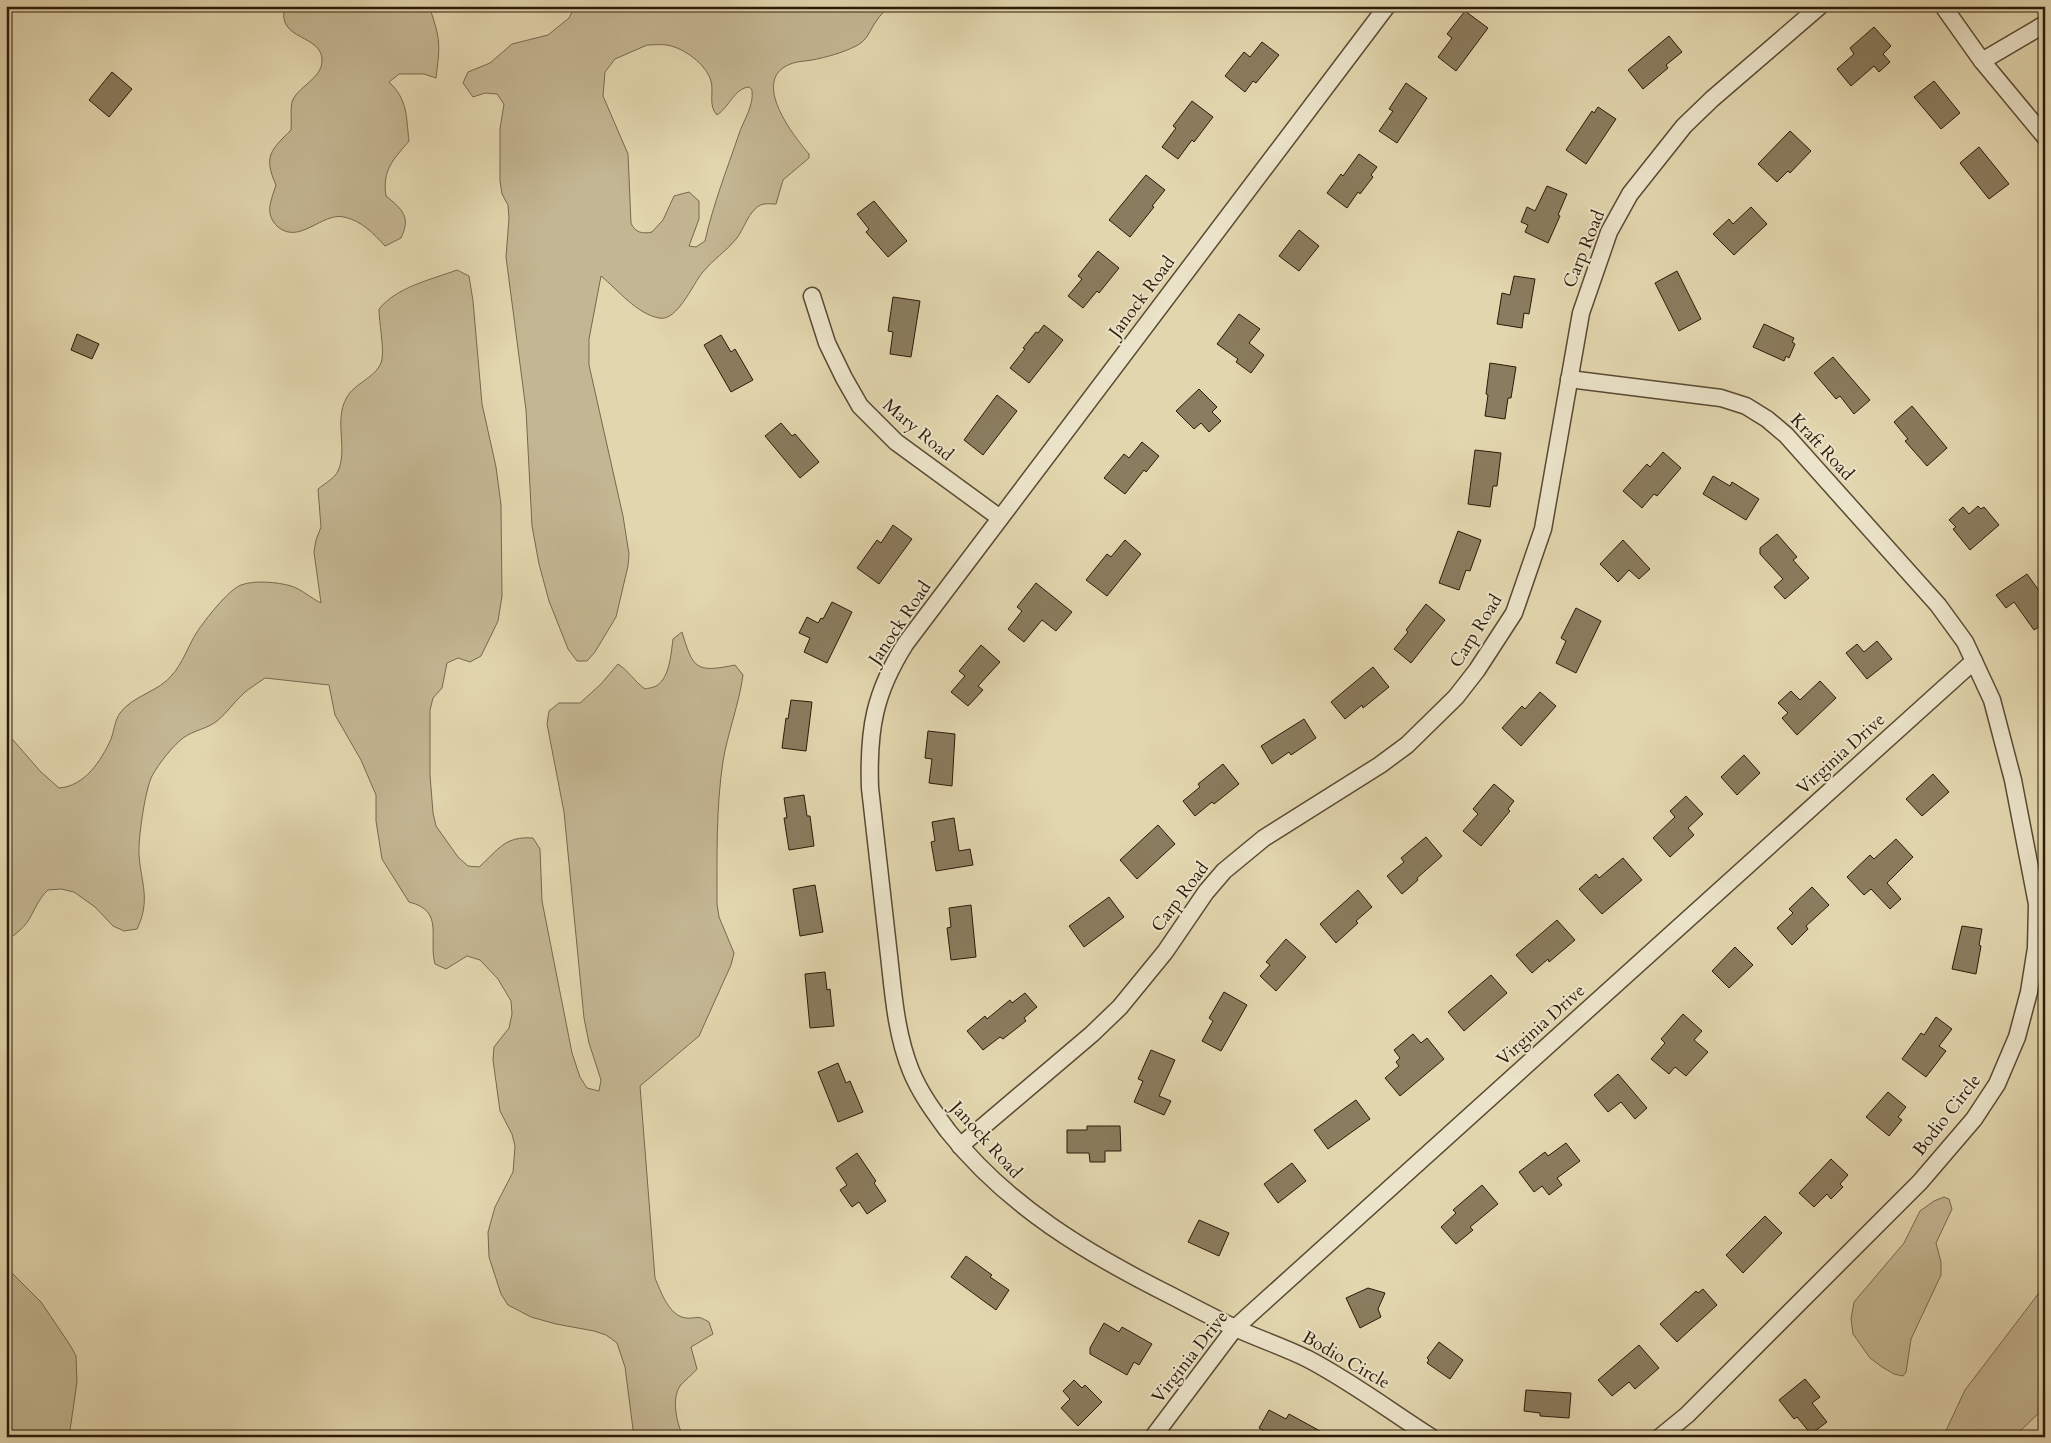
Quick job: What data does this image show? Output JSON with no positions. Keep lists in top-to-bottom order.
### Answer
{
  "streets": {
    "street": [
      "Carp Road",
      "Janock Road",
      "Mary Road",
      "Kraft Road",
      "Virginia Drive",
      "Bodio Circle"
    ]
  },
  "crossings": [
    ["Carp Road", "Janock Road"],
    ["Carp Road", "Kraft Road"],
    ["Janock Road", "Mary Road"],
    ["Janock Road", "Virginia Drive"],
    ["Janock Road", "Bodio Circle"],
    ["Kraft Road", "Virginia Drive"],
    ["Kraft Road", "Bodio Circle"],
    ["Virginia Drive", "Bodio Circle"]
  ]
}
